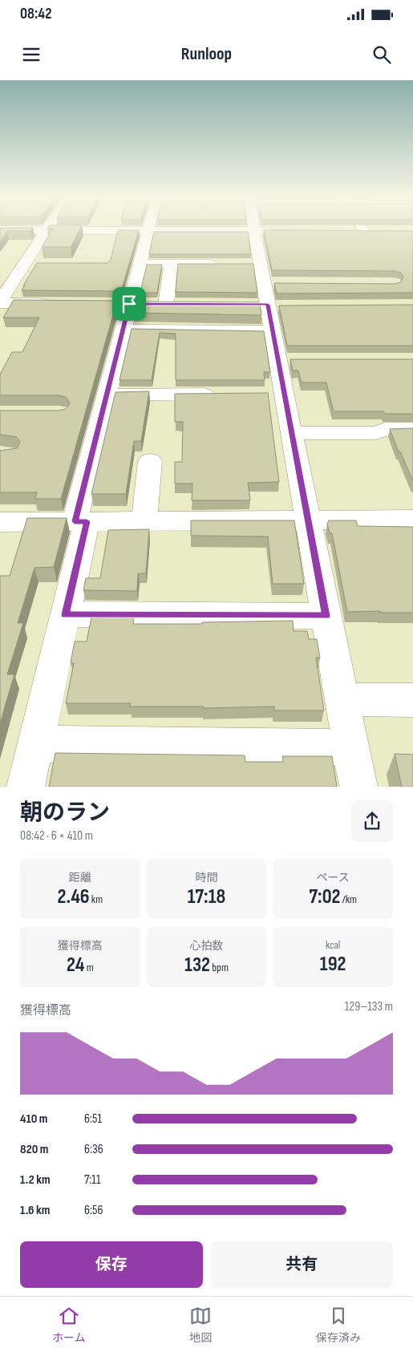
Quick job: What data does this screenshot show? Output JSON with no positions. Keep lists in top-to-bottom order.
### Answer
{
  "page": {
    "status": "08:42",
    "header": "Runloop",
    "heading": ["朝のラン", "08:42 · 6 × 410 m"],
    "stats": [
      ["距離", "2.46 km"],
      ["時間", "17:18"],
      ["ペース", "7:02 /km"],
      ["獲得標高", "24 m"],
      ["心拍数", "132 bpm"],
      ["kcal", "192"]
    ],
    "chart": ["獲得標高", "129–133 m"],
    "list": [
      {
        "name": "410 m",
        "note": "6:51"
      },
      {
        "name": "820 m",
        "note": "6:36"
      },
      {
        "name": "1.2 km",
        "note": "7:11"
      },
      {
        "name": "1.6 km",
        "note": "6:56"
      }
    ],
    "buttons": ["保存", "共有"],
    "tabs": ["ホーム", "地図", "保存済み"]
  }
}
